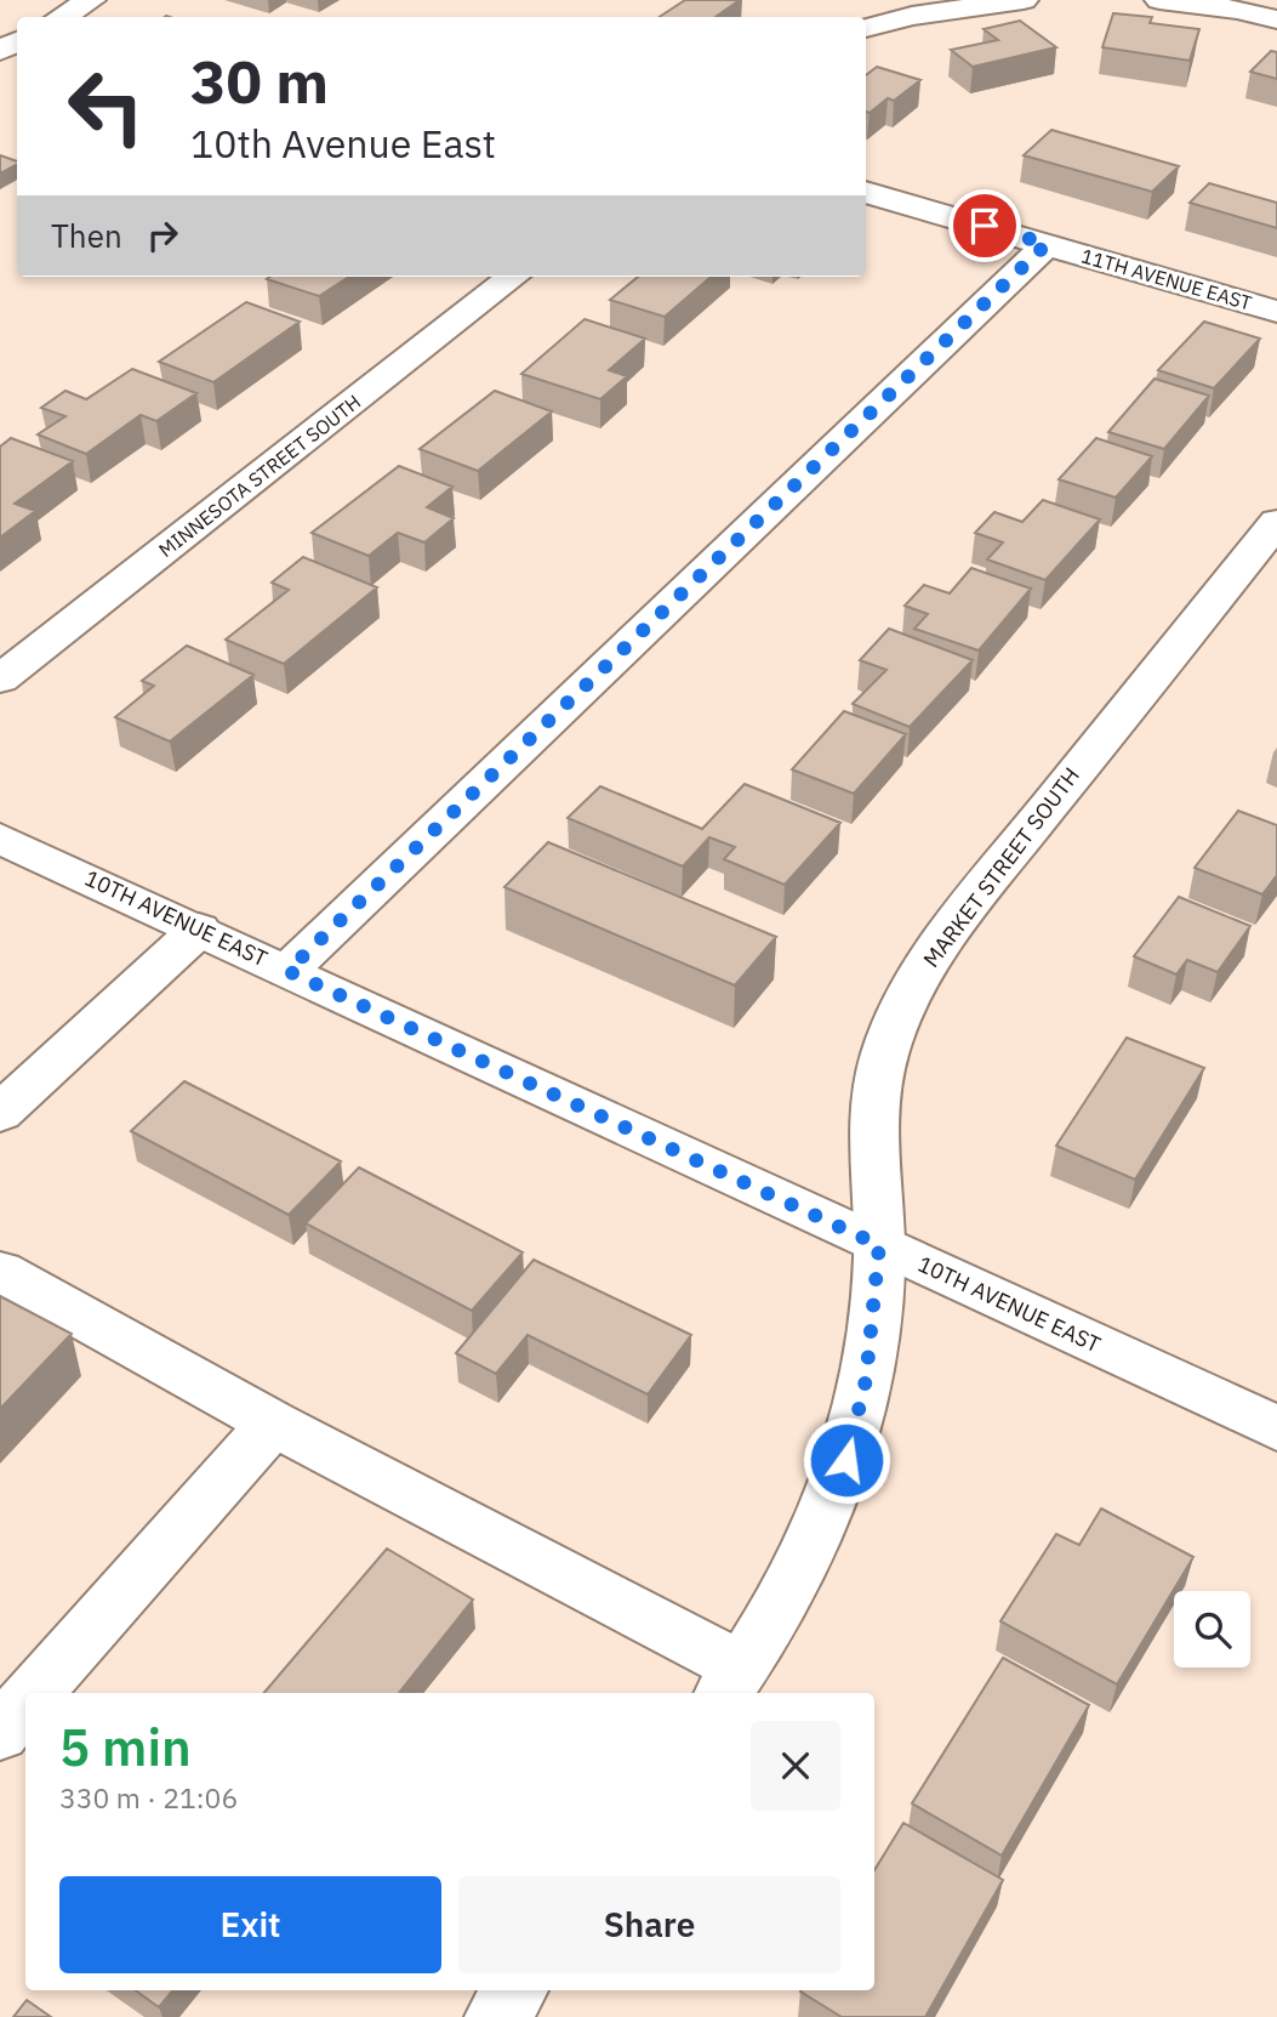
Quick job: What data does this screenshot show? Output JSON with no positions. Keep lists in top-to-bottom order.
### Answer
{
  "streets": {
    "street": [
      "11TH AVENUE EAST",
      "MINNESOTA STREET SOUTH",
      "MARKET STREET SOUTH",
      "10TH AVENUE EAST"
    ]
  },
  "crossings": [
    ["MARKET STREET SOUTH", "10TH AVENUE EAST"]
  ],
  "page": {
    "turn": ["30 m", "10th Avenue East"],
    "then": "Then",
    "heading": ["5 min", "330 m · 21:06"],
    "buttons": ["Exit", "Share"]
  }
}
